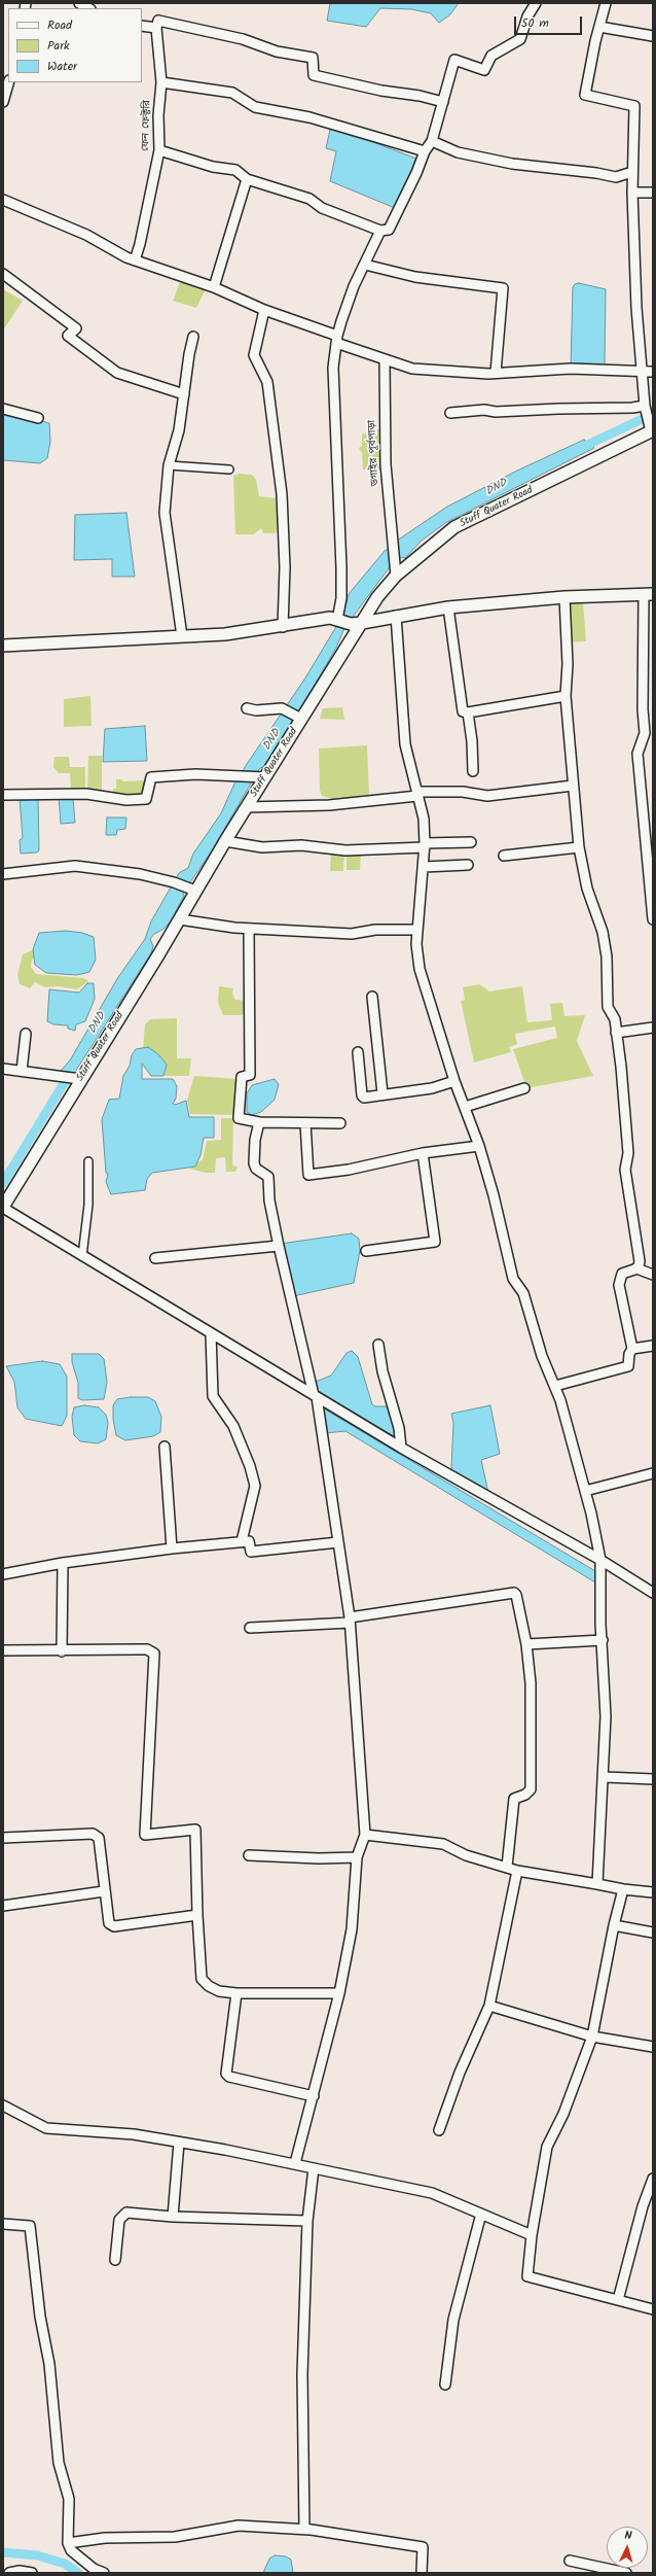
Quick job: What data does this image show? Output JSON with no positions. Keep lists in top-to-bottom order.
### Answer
{
  "streets": {
    "street": ["ফেন ফেক্টরি", "ডগাইর পূর্বপাড়া", "Stuff Quater Road"]
  },
  "crossings": [
    ["ডগাইর পূর্বপাড়া", "Stuff Quater Road"]
  ],
  "water": ["DND"],
  "legend": ["Road", "Park", "Water"],
  "scale_bar": "50 m",
  "north": "top"
}
